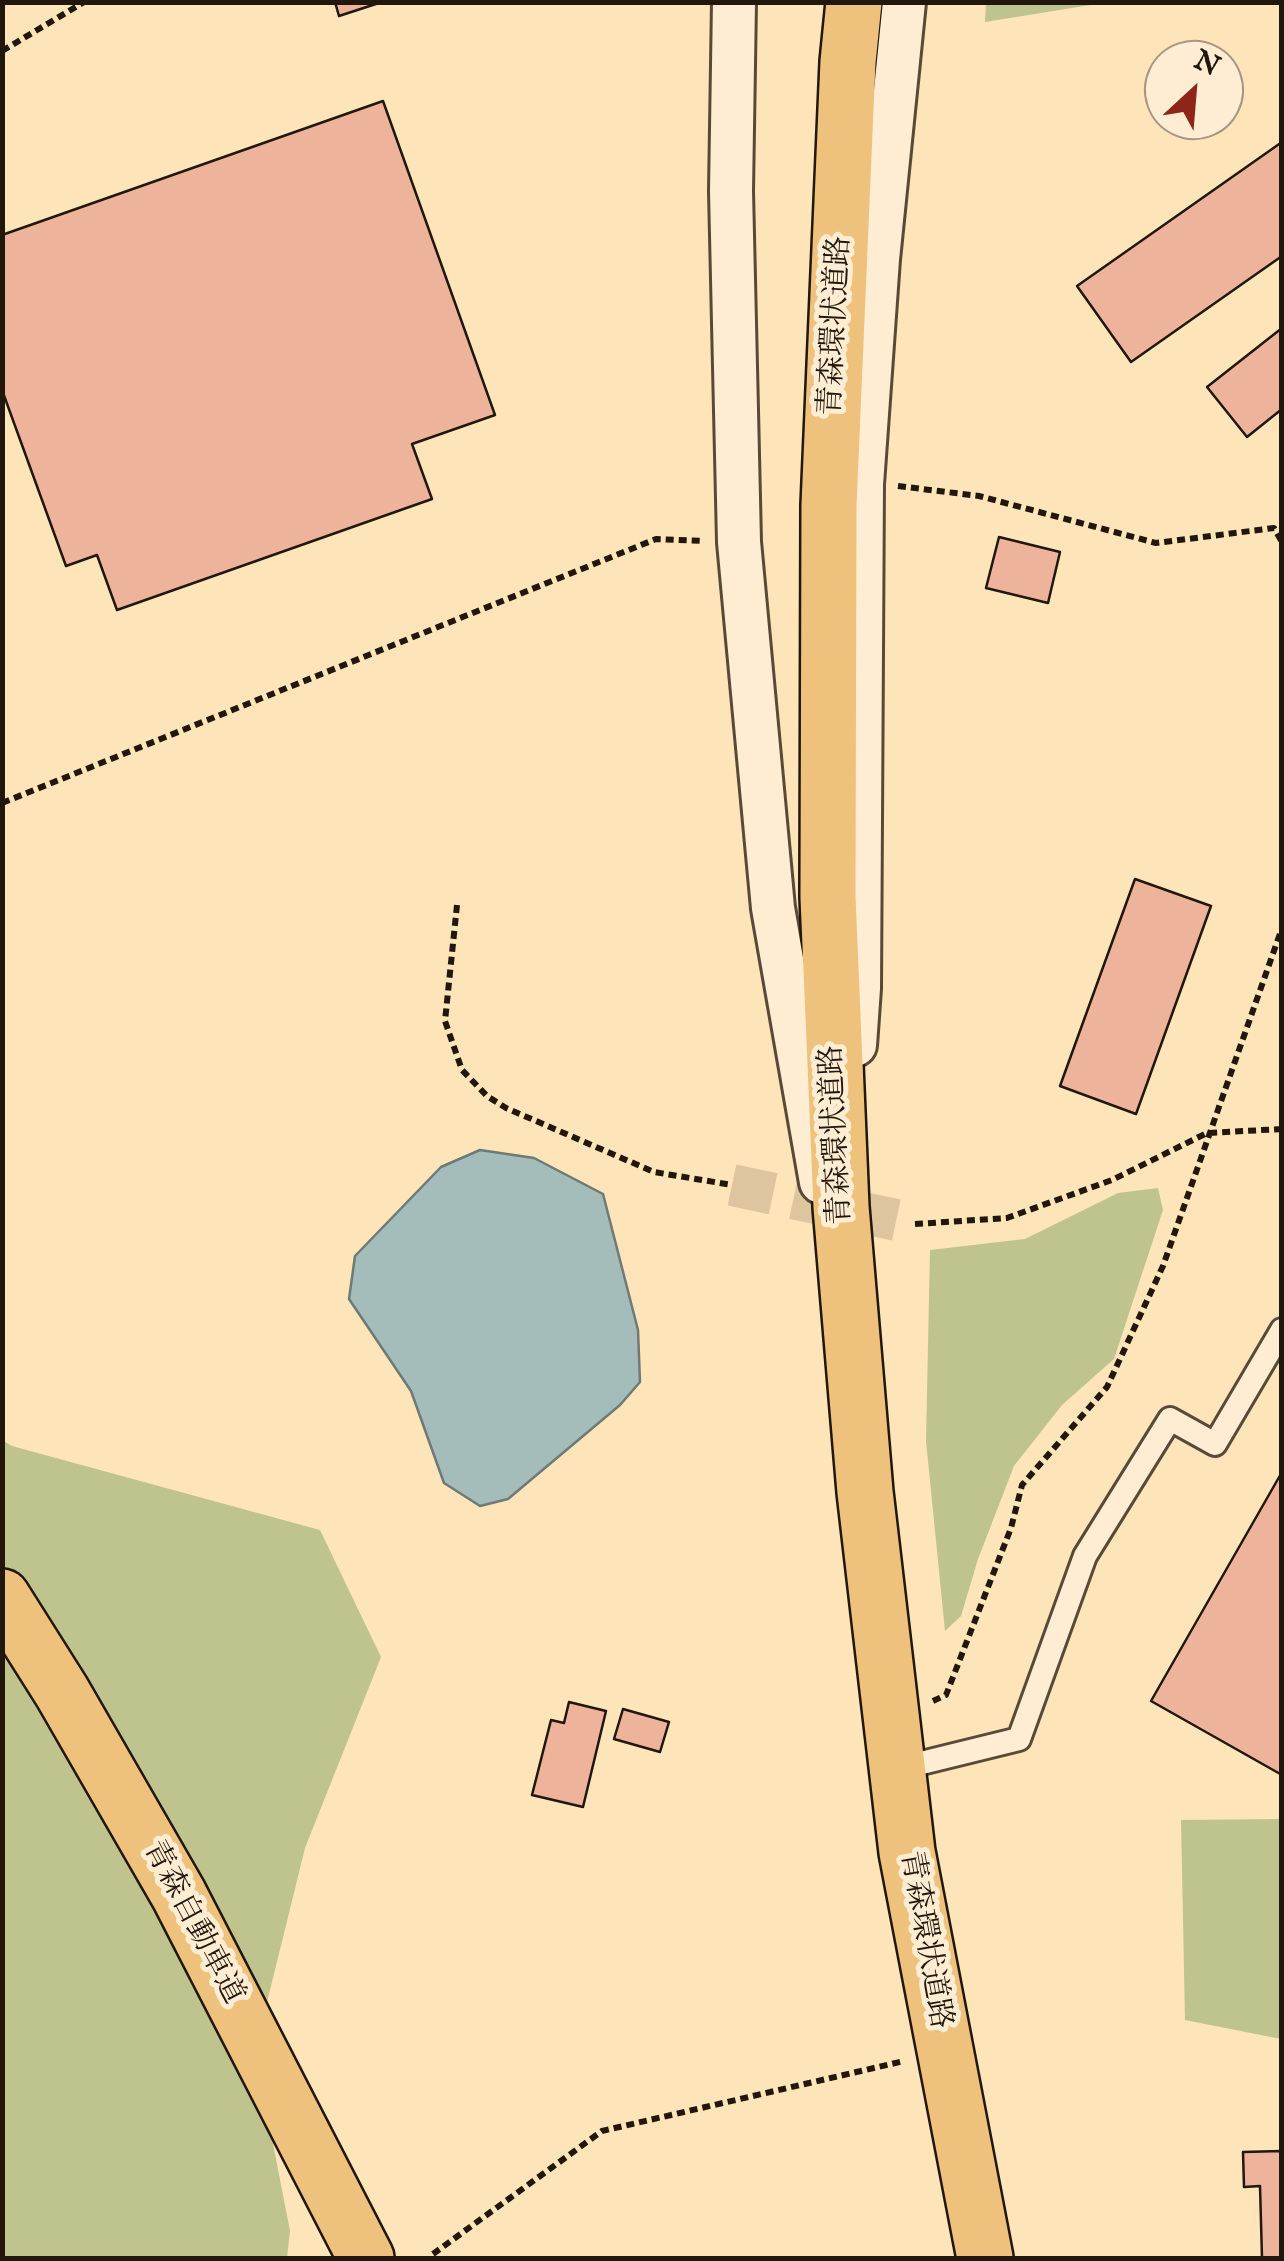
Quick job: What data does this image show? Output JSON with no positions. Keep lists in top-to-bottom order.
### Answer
{
  "streets": {
    "highway": ["青森環状道路", "青森自動車道"]
  },
  "north": "top right"
}
